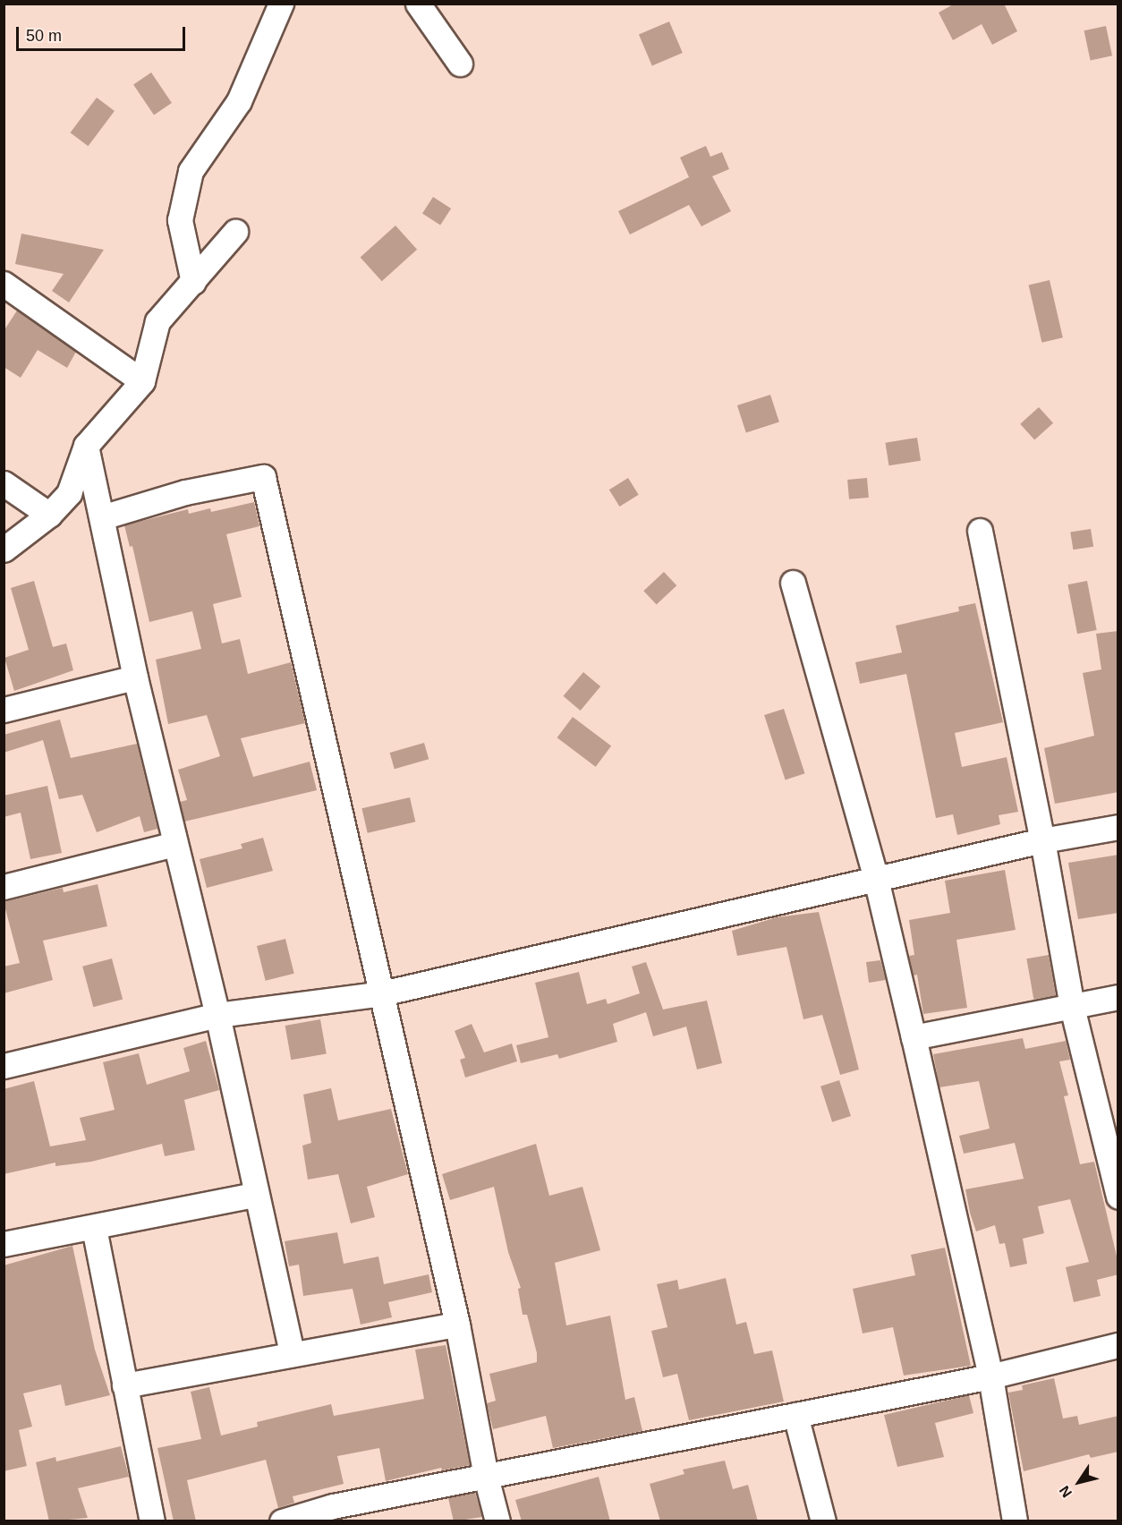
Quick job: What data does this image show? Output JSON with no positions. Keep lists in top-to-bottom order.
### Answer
{
  "scale_bar": "50 m",
  "north": "bottom left"
}
